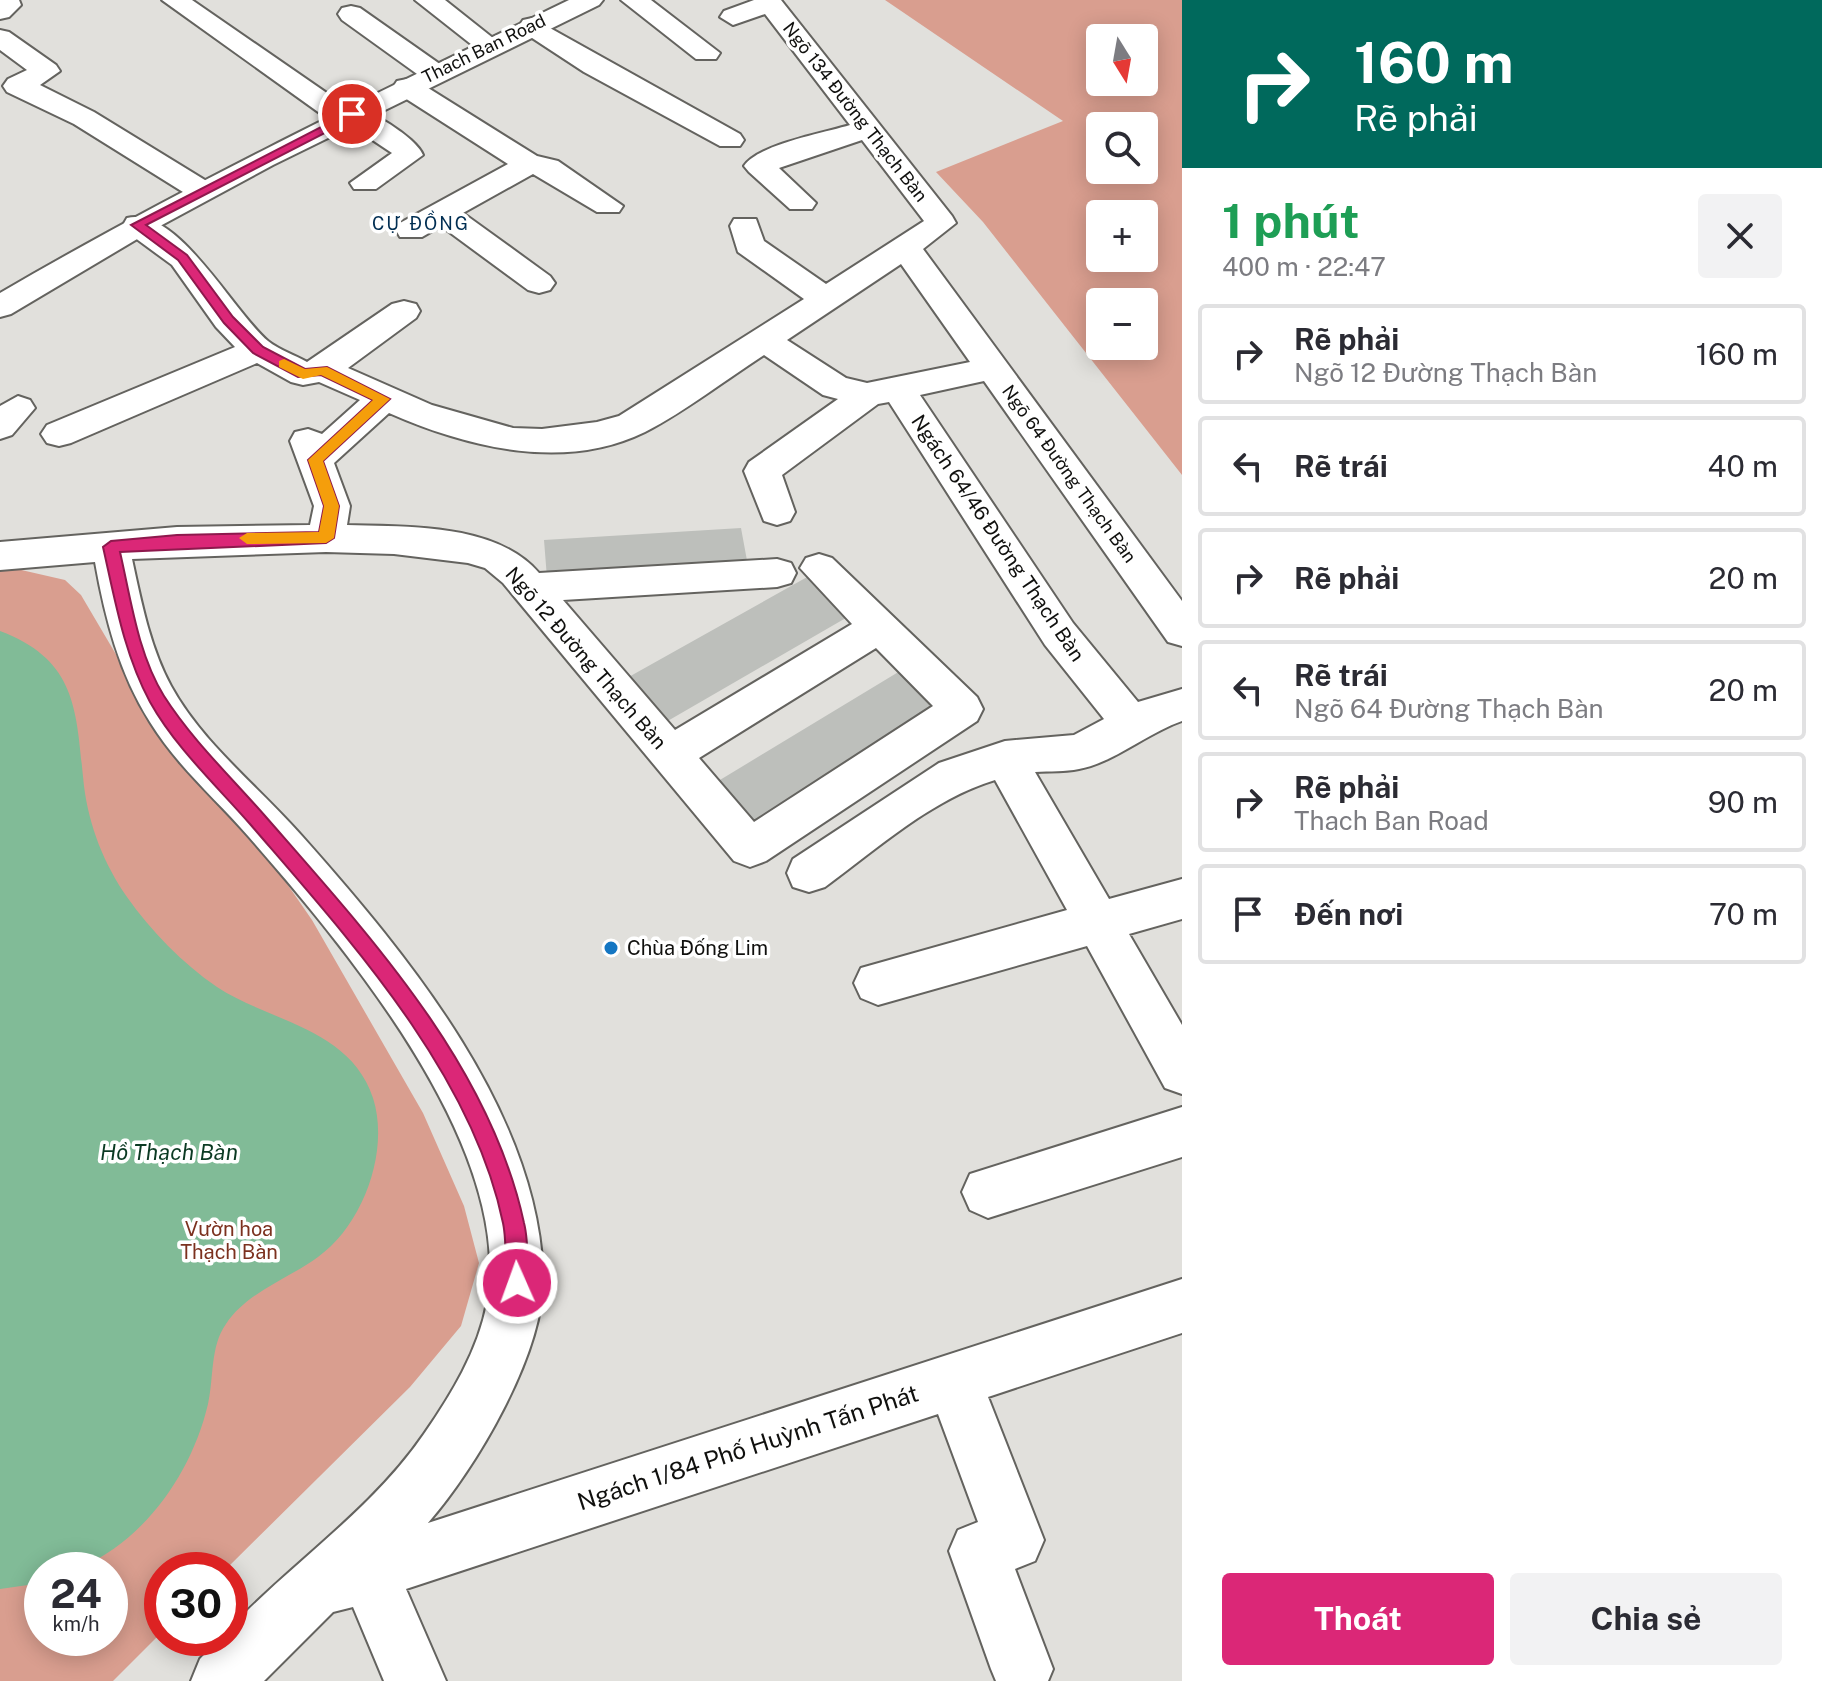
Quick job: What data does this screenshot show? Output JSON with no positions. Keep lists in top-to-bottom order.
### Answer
{
  "streets": {
    "street": [
      "Thach Ban Road",
      "Ngõ 134 Đường Thạch Bàn",
      "Ngõ 64 Đường Thạch Bàn",
      "Ngách 64/46 Đường Thạch Bàn",
      "Ngõ 12 Đường Thạch Bàn",
      "Ngách 1/84 Phố Huỳnh Tấn Phát"
    ]
  },
  "crossings": [
    ["Ngõ 64 Đường Thạch Bàn", "Ngách 64/46 Đường Thạch Bàn"]
  ],
  "districts": ["CỰ ĐỒNG"],
  "water": ["Hồ Thạch Bàn"],
  "parks": ["Vườn hoa Thạch Bàn"],
  "places": ["Chùa Đống Lim"],
  "north": "bottom",
  "page": {
    "turn": ["160 m", "Rẽ phải"],
    "map_buttons": ["+", "−"],
    "heading": ["1 phút", "400 m · 22:47"],
    "list": [
      {
        "name": "Rẽ phải",
        "note": "Ngõ 12 Đường Thạch Bàn",
        "value": "160 m"
      },
      {
        "name": "Rẽ trái",
        "value": "40 m"
      },
      {
        "name": "Rẽ phải",
        "value": "20 m"
      },
      {
        "name": "Rẽ trái",
        "note": "Ngõ 64 Đường Thạch Bàn",
        "value": "20 m"
      },
      {
        "name": "Rẽ phải",
        "note": "Thach Ban Road",
        "value": "90 m"
      },
      {
        "name": "Đến nơi",
        "value": "70 m"
      }
    ],
    "speed": "24 km/h",
    "limit": "30",
    "buttons": ["Thoát", "Chia sẻ"]
  }
}
